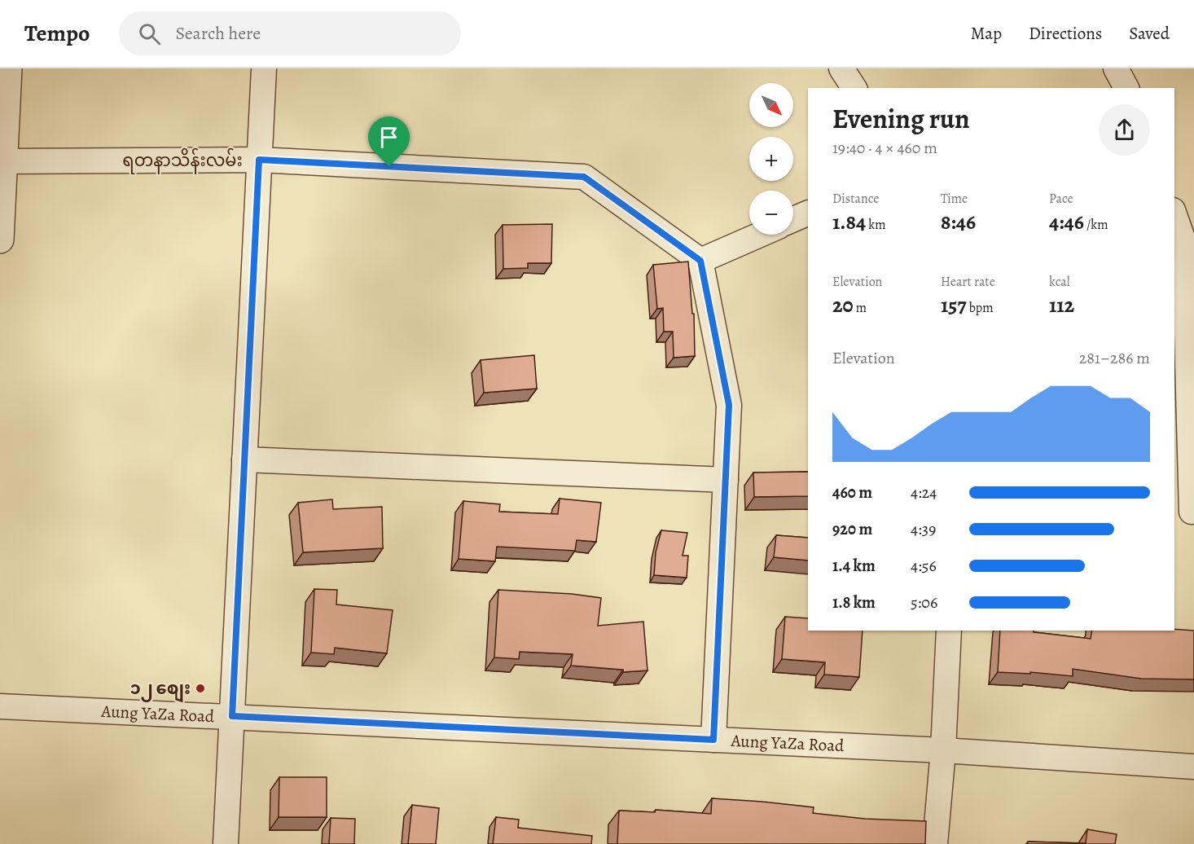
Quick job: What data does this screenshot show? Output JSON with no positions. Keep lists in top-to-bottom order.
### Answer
{
  "streets": {
    "street": ["ရတနာသိန်းလမ်း", "Aung YaZa Road"]
  },
  "places": ["၁၂ စျေး"],
  "north": "bottom right",
  "page": {
    "header": "Tempo",
    "search": "Search here",
    "nav": ["Map", "Directions", "Saved"],
    "map_buttons": ["+", "−"],
    "heading": ["Evening run", "19:40 · 4 × 460 m"],
    "stats": [
      ["Distance", "1.84 km"],
      ["Time", "8:46"],
      ["Pace", "4:46 /km"],
      ["Elevation", "20 m"],
      ["Heart rate", "157 bpm"],
      ["kcal", "112"]
    ],
    "chart": ["Elevation", "281–286 m"],
    "list": [
      {
        "name": "460 m",
        "note": "4:24"
      },
      {
        "name": "920 m",
        "note": "4:39"
      },
      {
        "name": "1.4 km",
        "note": "4:56"
      },
      {
        "name": "1.8 km",
        "note": "5:06"
      }
    ]
  }
}
